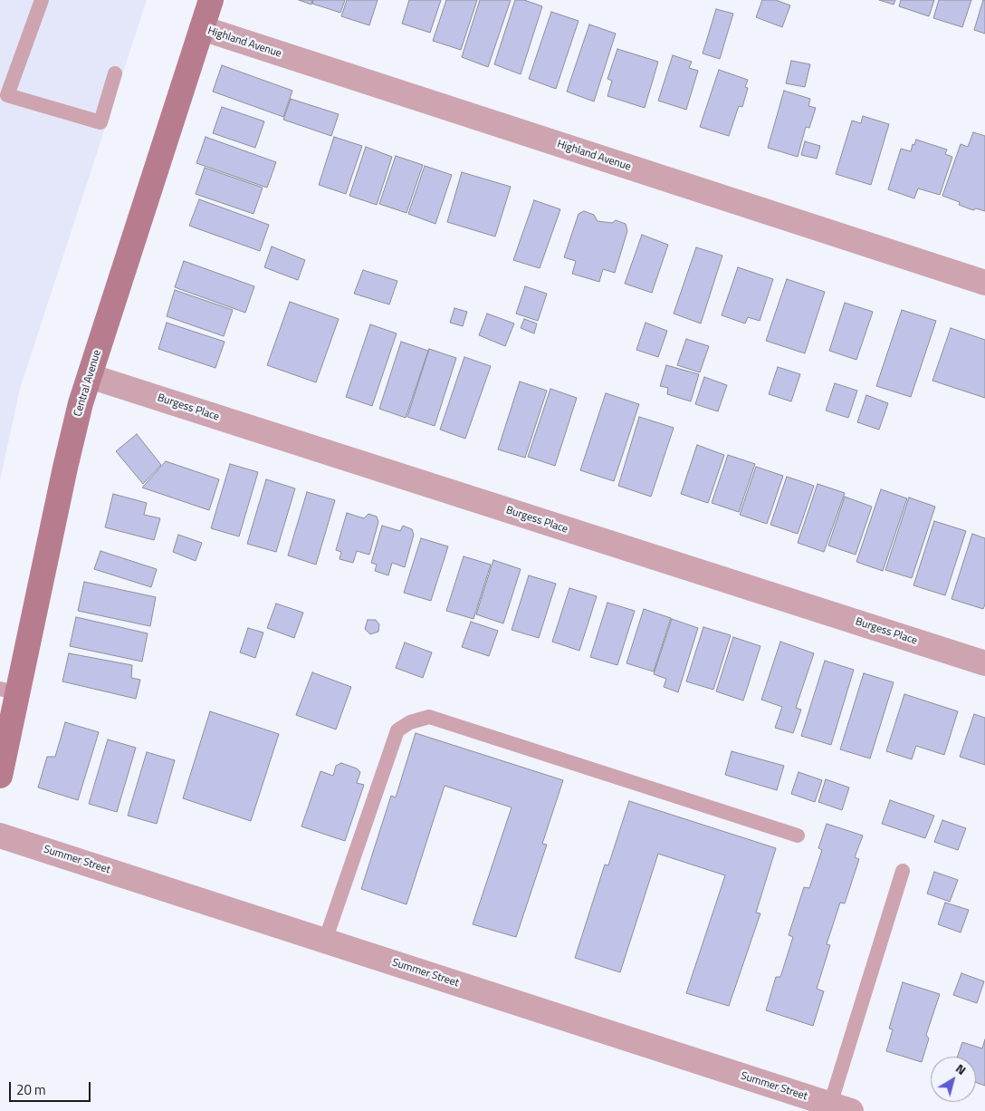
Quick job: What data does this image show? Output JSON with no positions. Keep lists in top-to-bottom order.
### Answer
{
  "streets": {
    "main road": ["Central Avenue"],
    "street": ["Highland Avenue", "Burgess Place", "Summer Street"]
  },
  "crossings": [
    ["Highland Avenue", "Central Avenue"],
    ["Central Avenue", "Burgess Place"]
  ],
  "scale_bar": "20 m",
  "north": "top right"
}
